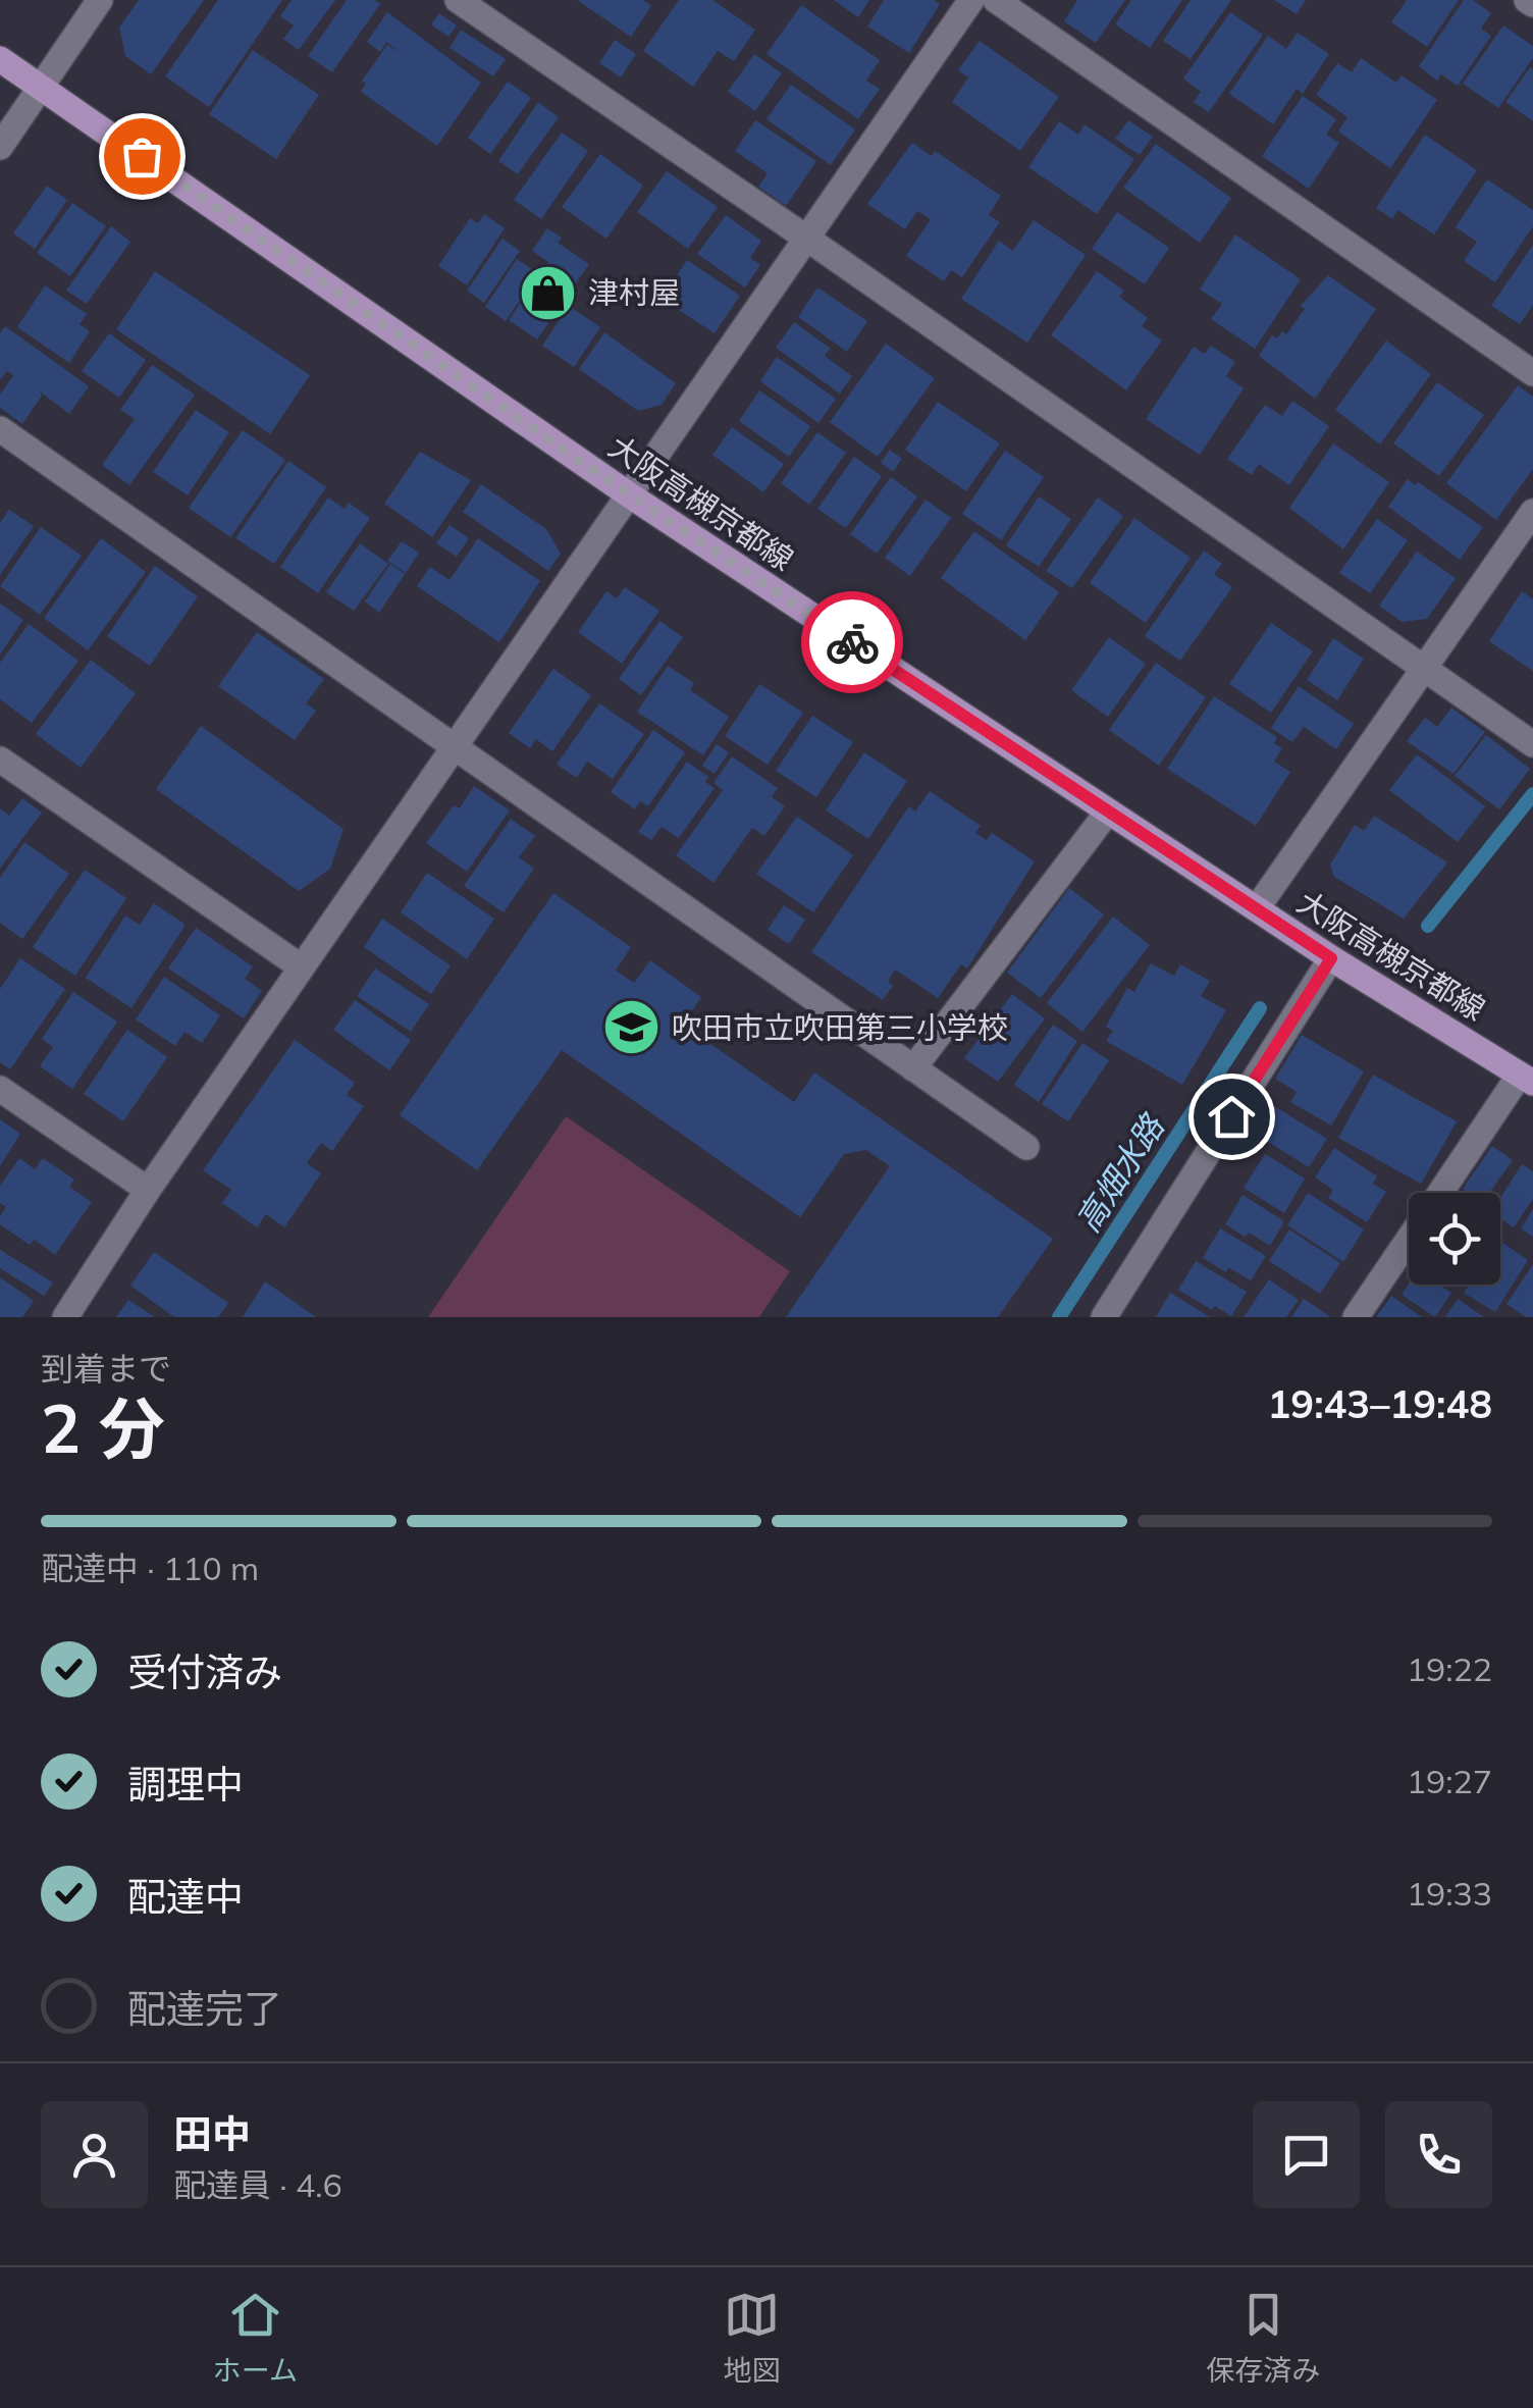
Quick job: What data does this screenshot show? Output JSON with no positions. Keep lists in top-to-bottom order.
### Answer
{
  "streets": {
    "main road": ["大阪高槻京都線"]
  },
  "water": ["高畑水路"],
  "places": {
    "shop": ["津村屋"],
    "school or university": ["吹田市立吹田第三小学校"]
  },
  "page": {
    "heading": ["2 分", "到着まで", "19:43–19:48"],
    "panel": ["田中", "配達員 · 4.6"],
    "bar": "配達中 · 110 m",
    "list": [
      ["受付済み", "19:22"],
      ["調理中", "19:27"],
      ["配達中", "19:33"],
      "配達完了"
    ],
    "tabs": ["ホーム", "地図", "保存済み"]
  }
}
